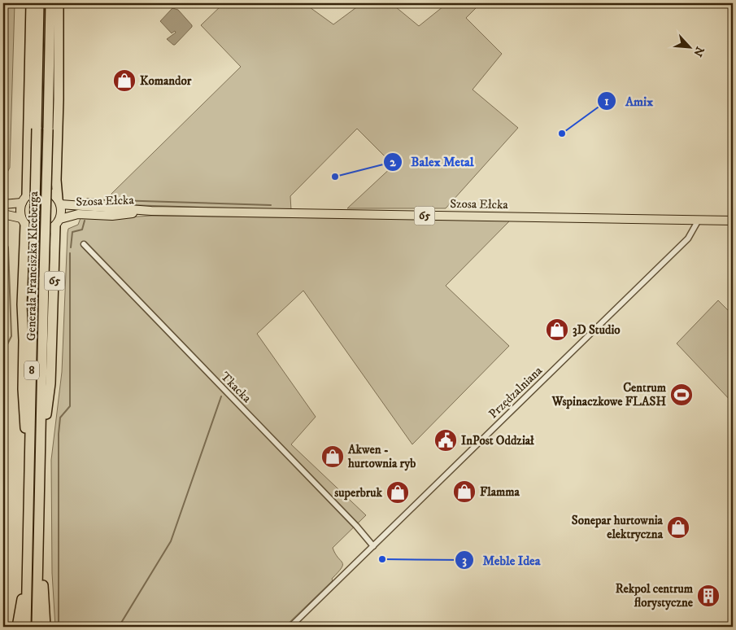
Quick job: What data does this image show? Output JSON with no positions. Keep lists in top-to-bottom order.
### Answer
{
  "streets": {
    "highway": ["65", "Generała Franciszka Kleeberga", "8"],
    "main road": ["Szosa Ełcka"],
    "street": ["Tkacka", "Przędzalniana"]
  },
  "crossings": [
    ["Szosa Ełcka", "65"],
    ["Szosa Ełcka", "Przędzalniana"],
    ["65", "Generała Franciszka Kleeberga"],
    ["Tkacka", "Przędzalniana"]
  ],
  "places": {
    "shop": [
      "Komandor",
      "3D Studio",
      "Akwen - hurtownia ryb",
      "Flamma",
      "superbruk",
      "Sonepar hurtownia elektryczna"
    ],
    "other": ["Amix", "Balex Metal", "Meble Idea"],
    "sports": ["Centrum Wspinaczkowe FLASH"],
    "public building": ["InPost Oddział"],
    "building": ["Rekpol centrum florystyczne"]
  },
  "north": "bottom right"
}
